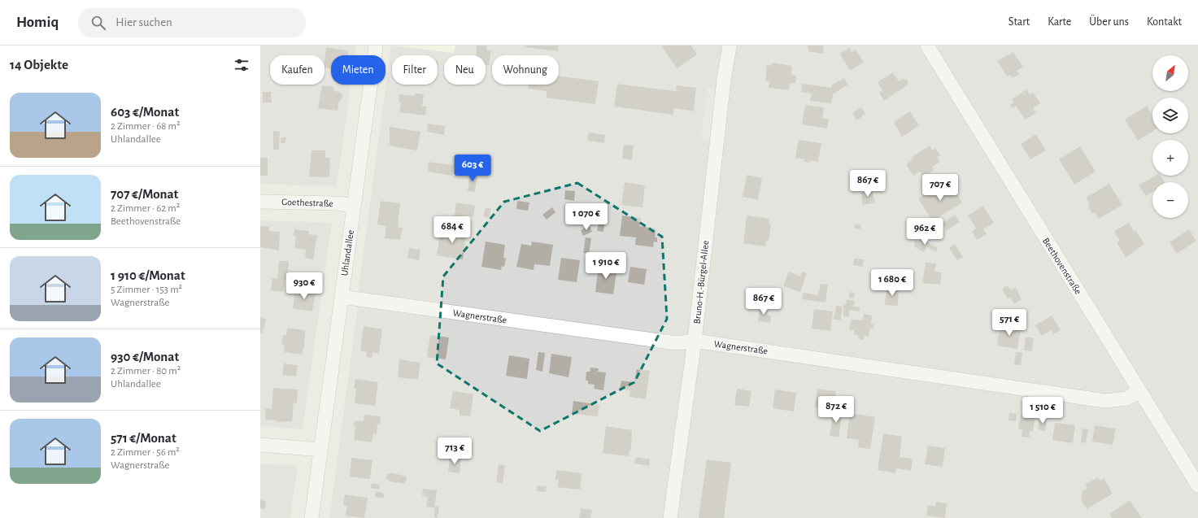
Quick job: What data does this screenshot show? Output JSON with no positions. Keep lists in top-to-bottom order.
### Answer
{
  "streets": {
    "street": [
      "Goethestraße",
      "Uhlandallee",
      "Beethovenstraße",
      "Bruno-H.-Bürgel-Allee",
      "Wagnerstraße"
    ]
  },
  "crossings": [
    ["Goethestraße", "Uhlandallee"],
    ["Uhlandallee", "Wagnerstraße"],
    ["Beethovenstraße", "Wagnerstraße"],
    ["Bruno-H.-Bürgel-Allee", "Wagnerstraße"]
  ],
  "north": "top right",
  "page": {
    "header": "Homiq",
    "search": "Hier suchen",
    "nav": [
      "Start",
      "Karte",
      "Über uns",
      "Kontakt"
    ],
    "heading": "14 Objekte",
    "map_buttons": ["+", "−"],
    "chip": [
      "Kaufen",
      "Mieten",
      "Filter",
      "Neu",
      "Wohnung"
    ],
    "list": [
      {
        "name": "603 €/Monat",
        "note": "2 Zimmer · 68 m² · Uhlandallee"
      },
      {
        "name": "707 €/Monat",
        "note": "2 Zimmer · 62 m² · Beethovenstraße"
      },
      {
        "name": "1 910 €/Monat",
        "note": "5 Zimmer · 153 m² · Wagnerstraße"
      },
      {
        "name": "930 €/Monat",
        "note": "2 Zimmer · 80 m² · Uhlandallee"
      },
      {
        "name": "571 €/Monat",
        "note": "2 Zimmer · 56 m² · Wagnerstraße"
      }
    ],
    "price": [
      "603 €",
      "867 €",
      "707 €",
      "1 070 €",
      "684 €",
      "962 €",
      "1 910 €",
      "1 680 €",
      "930 €",
      "867 €",
      "571 €",
      "872 €",
      "1 510 €",
      "713 €"
    ]
  }
}
